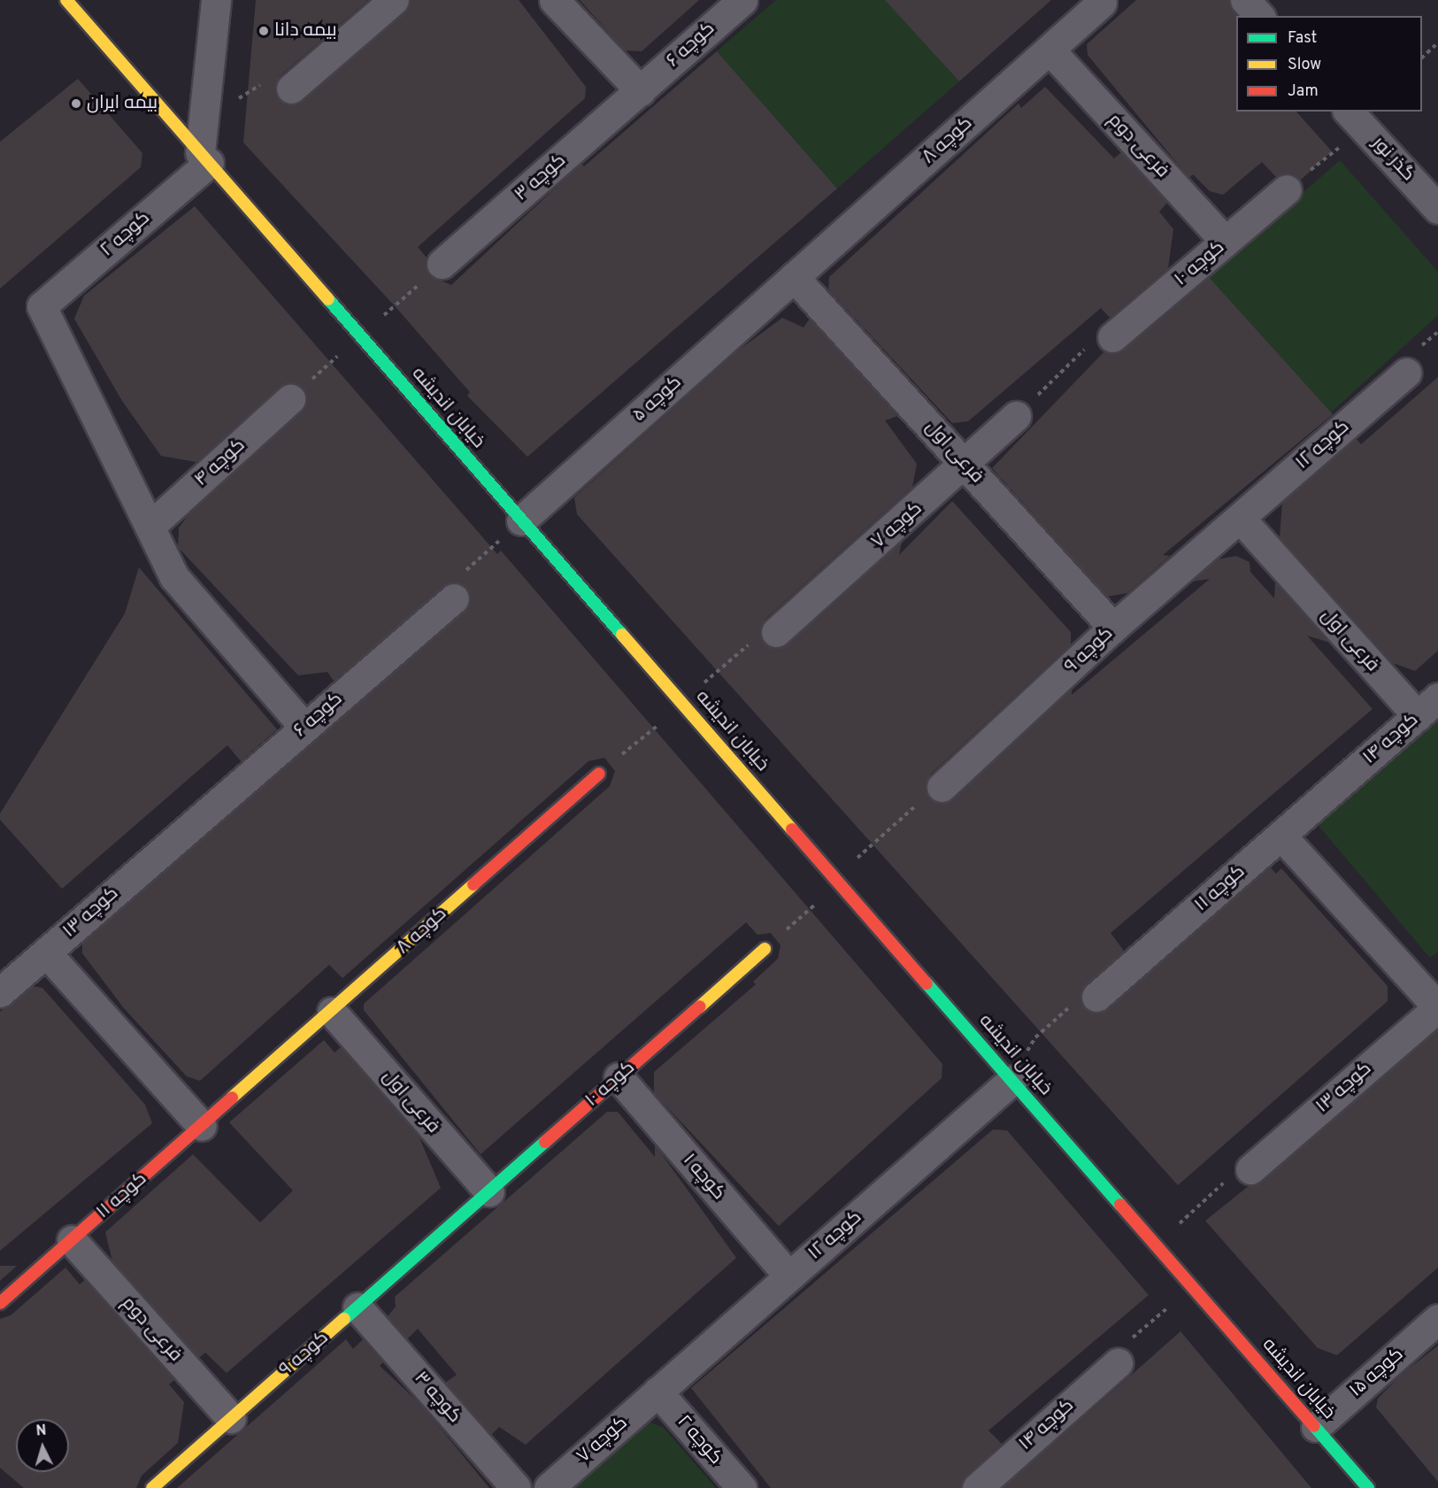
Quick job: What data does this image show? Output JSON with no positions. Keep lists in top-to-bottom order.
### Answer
{
  "streets": {
    "street": [
      "کوچه ۶",
      "کوچه ۸",
      "فرعی دوم",
      "گذر نور",
      "کوچه ۳",
      "کوچه ۲",
      "کوچه ۱۰",
      "کوچه ۵",
      "خیابان اندیشه",
      "کوچه ۱۲",
      "فرعی اول",
      "کوچه ۴",
      "کوچه ۷",
      "کوچه ۹",
      "کوچه ۱۴",
      "کوچه ۱۱",
      "کوچه ۱۳",
      "کوچه ۱",
      "کوچه ۱۵"
    ]
  },
  "crossings": [
    ["کوچه ۶", "کوچه ۳"],
    ["کوچه ۶", "کوچه ۱۳"],
    ["کوچه ۸", "فرعی دوم"],
    ["کوچه ۸", "کوچه ۵"],
    ["کوچه ۸", "فرعی اول"],
    ["کوچه ۸", "کوچه ۱۱"],
    ["فرعی دوم", "کوچه ۱۰"],
    ["فرعی دوم", "کوچه ۹"],
    ["فرعی دوم", "کوچه ۱۱"],
    ["کوچه ۳", "کوچه ۹"],
    ["کوچه ۲", "خیابان اندیشه"],
    ["کوچه ۲", "کوچه ۱۲"],
    ["کوچه ۲", "کوچه ۴"],
    ["کوچه ۲", "کوچه ۷"],
    ["کوچه ۱۰", "فرعی اول"],
    ["کوچه ۱۰", "کوچه ۹"],
    ["کوچه ۱۰", "کوچه ۱"],
    ["کوچه ۵", "خیابان اندیشه"],
    ["کوچه ۵", "فرعی اول"],
    ["خیابان اندیشه", "کوچه ۱۲"],
    ["خیابان اندیشه", "کوچه ۱۵"],
    ["کوچه ۱۲", "فرعی اول"],
    ["کوچه ۱۲", "کوچه ۷"],
    ["کوچه ۱۲", "کوچه ۹"],
    ["کوچه ۱۲", "کوچه ۱"],
    ["فرعی اول", "کوچه ۷"],
    ["فرعی اول", "کوچه ۹"],
    ["فرعی اول", "کوچه ۱۴"],
    ["کوچه ۱۴", "کوچه ۱۱"]
  ],
  "places": ["بیمه دانا", "بیمه ایران"],
  "legend": ["Fast", "Slow", "Jam"],
  "north": "top"
}
